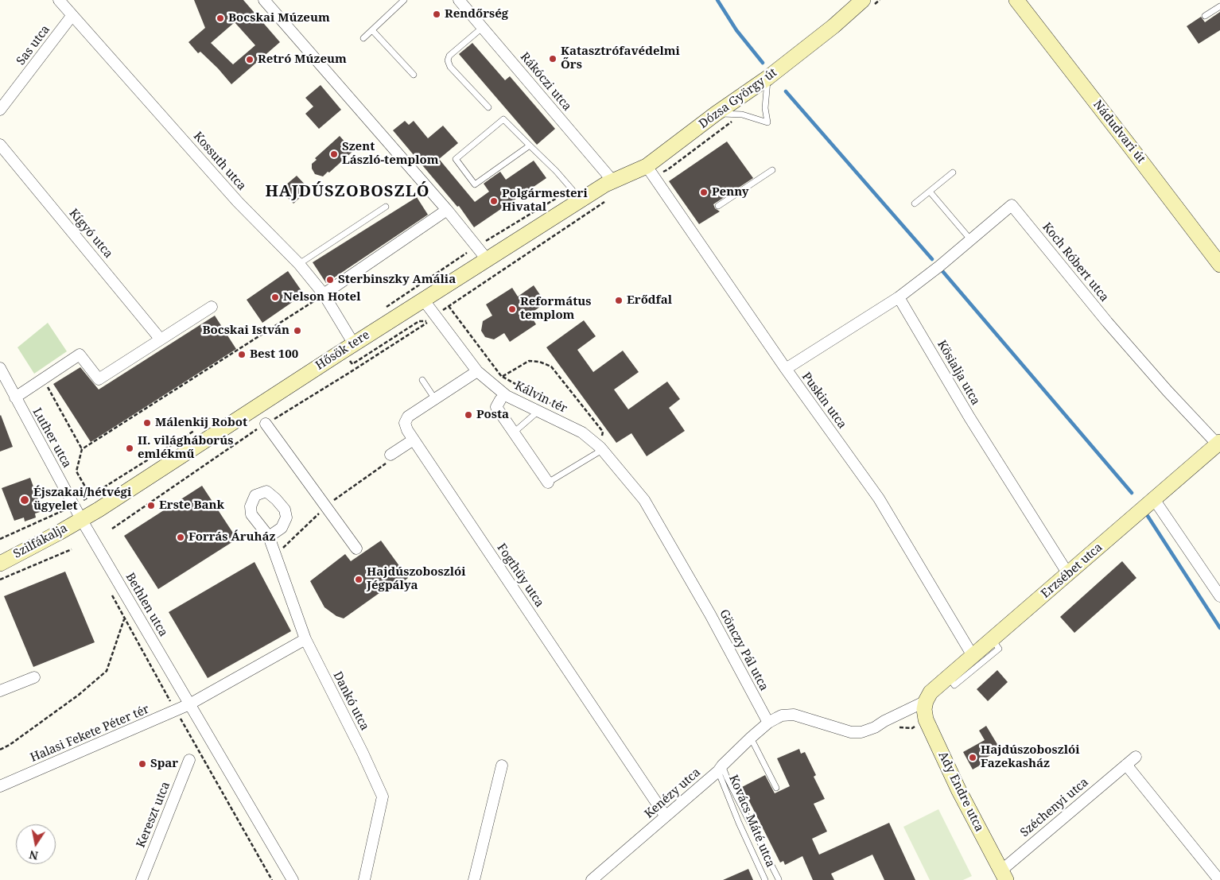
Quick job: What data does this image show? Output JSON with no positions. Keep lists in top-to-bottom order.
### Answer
{
  "streets": {
    "street": [
      "Sas utca",
      "Rákóczi utca",
      "Dózsa György út",
      "Nádudvari út",
      "Kossuth utca",
      "Kígyó utca",
      "Koch Róbert utca",
      "Hősök tere",
      "Kösialja utca",
      "Kálvin tér",
      "Puskin utca",
      "Luther utca",
      "Szilfákalja",
      "Erzsébet utca",
      "Fogthüy utca",
      "Bethlen utca",
      "Gönczy Pál utca",
      "Dankó utca",
      "Halasi Fekete Péter tér",
      "Ady Endre utca",
      "Kenézy utca",
      "Széchenyi utca",
      "Kereszt utca"
    ],
    "lane": ["Kovács Máté utca"]
  },
  "crossings": [
    ["Sas utca", "Kossuth utca"],
    ["Rákóczi utca", "Dózsa György út"],
    ["Rákóczi utca", "Hősök tere"],
    ["Dózsa György út", "Hősök tere"],
    ["Dózsa György út", "Puskin utca"],
    ["Kossuth utca", "Hősök tere"],
    ["Koch Róbert utca", "Kösialja utca"],
    ["Koch Róbert utca", "Erzsébet utca"],
    ["Hősök tere", "Luther utca"],
    ["Hősök tere", "Szilfákalja"],
    ["Hősök tere", "Bethlen utca"],
    ["Kösialja utca", "Erzsébet utca"],
    ["Kálvin tér", "Fogthüy utca"],
    ["Kálvin tér", "Gönczy Pál utca"],
    ["Puskin utca", "Erzsébet utca"],
    ["Luther utca", "Szilfákalja"],
    ["Luther utca", "Bethlen utca"],
    ["Szilfákalja", "Bethlen utca"],
    ["Erzsébet utca", "Ady Endre utca"],
    ["Fogthüy utca", "Kenézy utca"],
    ["Bethlen utca", "Halasi Fekete Péter tér"],
    ["Gönczy Pál utca", "Kenézy utca"],
    ["Ady Endre utca", "Széchenyi utca"],
    ["Kenézy utca", "Kovács Máté utca"]
  ],
  "districts": ["HAJDÚSZOBOSZLÓ"],
  "places": [
    "Rendőrség",
    "Bocskai Múzeum",
    "Katasztrófavédelmi Őrs",
    "Retró Múzeum",
    "Szent László-templom",
    "Penny",
    "Polgármesteri Hivatal",
    "Sterbinszky Amália",
    "Nelson Hotel",
    "Erődfal",
    "Református templom",
    "Bocskai István",
    "Best 100",
    "Posta",
    "Málenkij Robot",
    "II. világháborús emlékmű",
    "Éjszakai/hétvégi ügyelet",
    "Erste Bank",
    "Forrás Áruház",
    "Hajdúszoboszlói Jégpálya",
    "Hajdúszoboszlói Fazekasház",
    "Spar"
  ],
  "north": "bottom"
}
